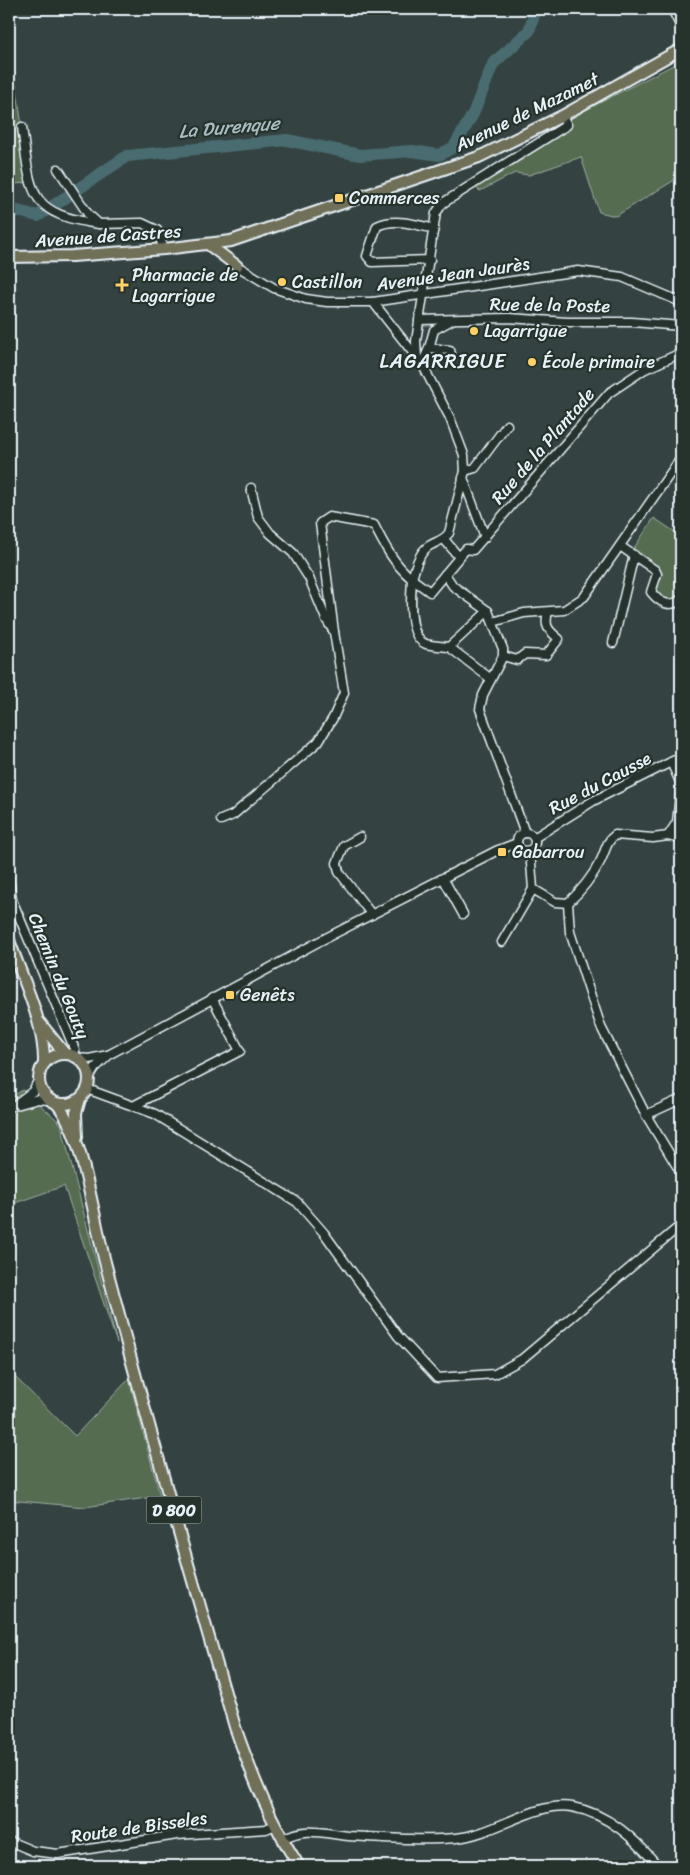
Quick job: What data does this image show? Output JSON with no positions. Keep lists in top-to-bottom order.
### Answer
{
  "streets": {
    "main road": [
      "Avenue de Mazamet",
      "Avenue de Castres",
      "Avenue Jean Jaurès",
      "D 800"
    ],
    "street": [
      "Rue de la Poste",
      "Rue de la Plantade",
      "Rue du Causse",
      "Chemin du Gouty",
      "Route de Bisseles"
    ]
  },
  "crossings": [
    ["Avenue de Mazamet", "Avenue de Castres"],
    ["Avenue de Mazamet", "Avenue Jean Jaurès"],
    ["Avenue de Castres", "Avenue Jean Jaurès"],
    ["Chemin du Gouty", "D 800"],
    ["D 800", "Route de Bisseles"]
  ],
  "districts": ["LAGARRIGUE"],
  "water": ["La Durenque"],
  "places": {
    "transit": ["Commerces", "Gabarrou", "Genêts"],
    "other": ["Castillon", "Lagarrigue", "École primaire"],
    "health": ["Pharmacie de Lagarrigue"]
  }
}
